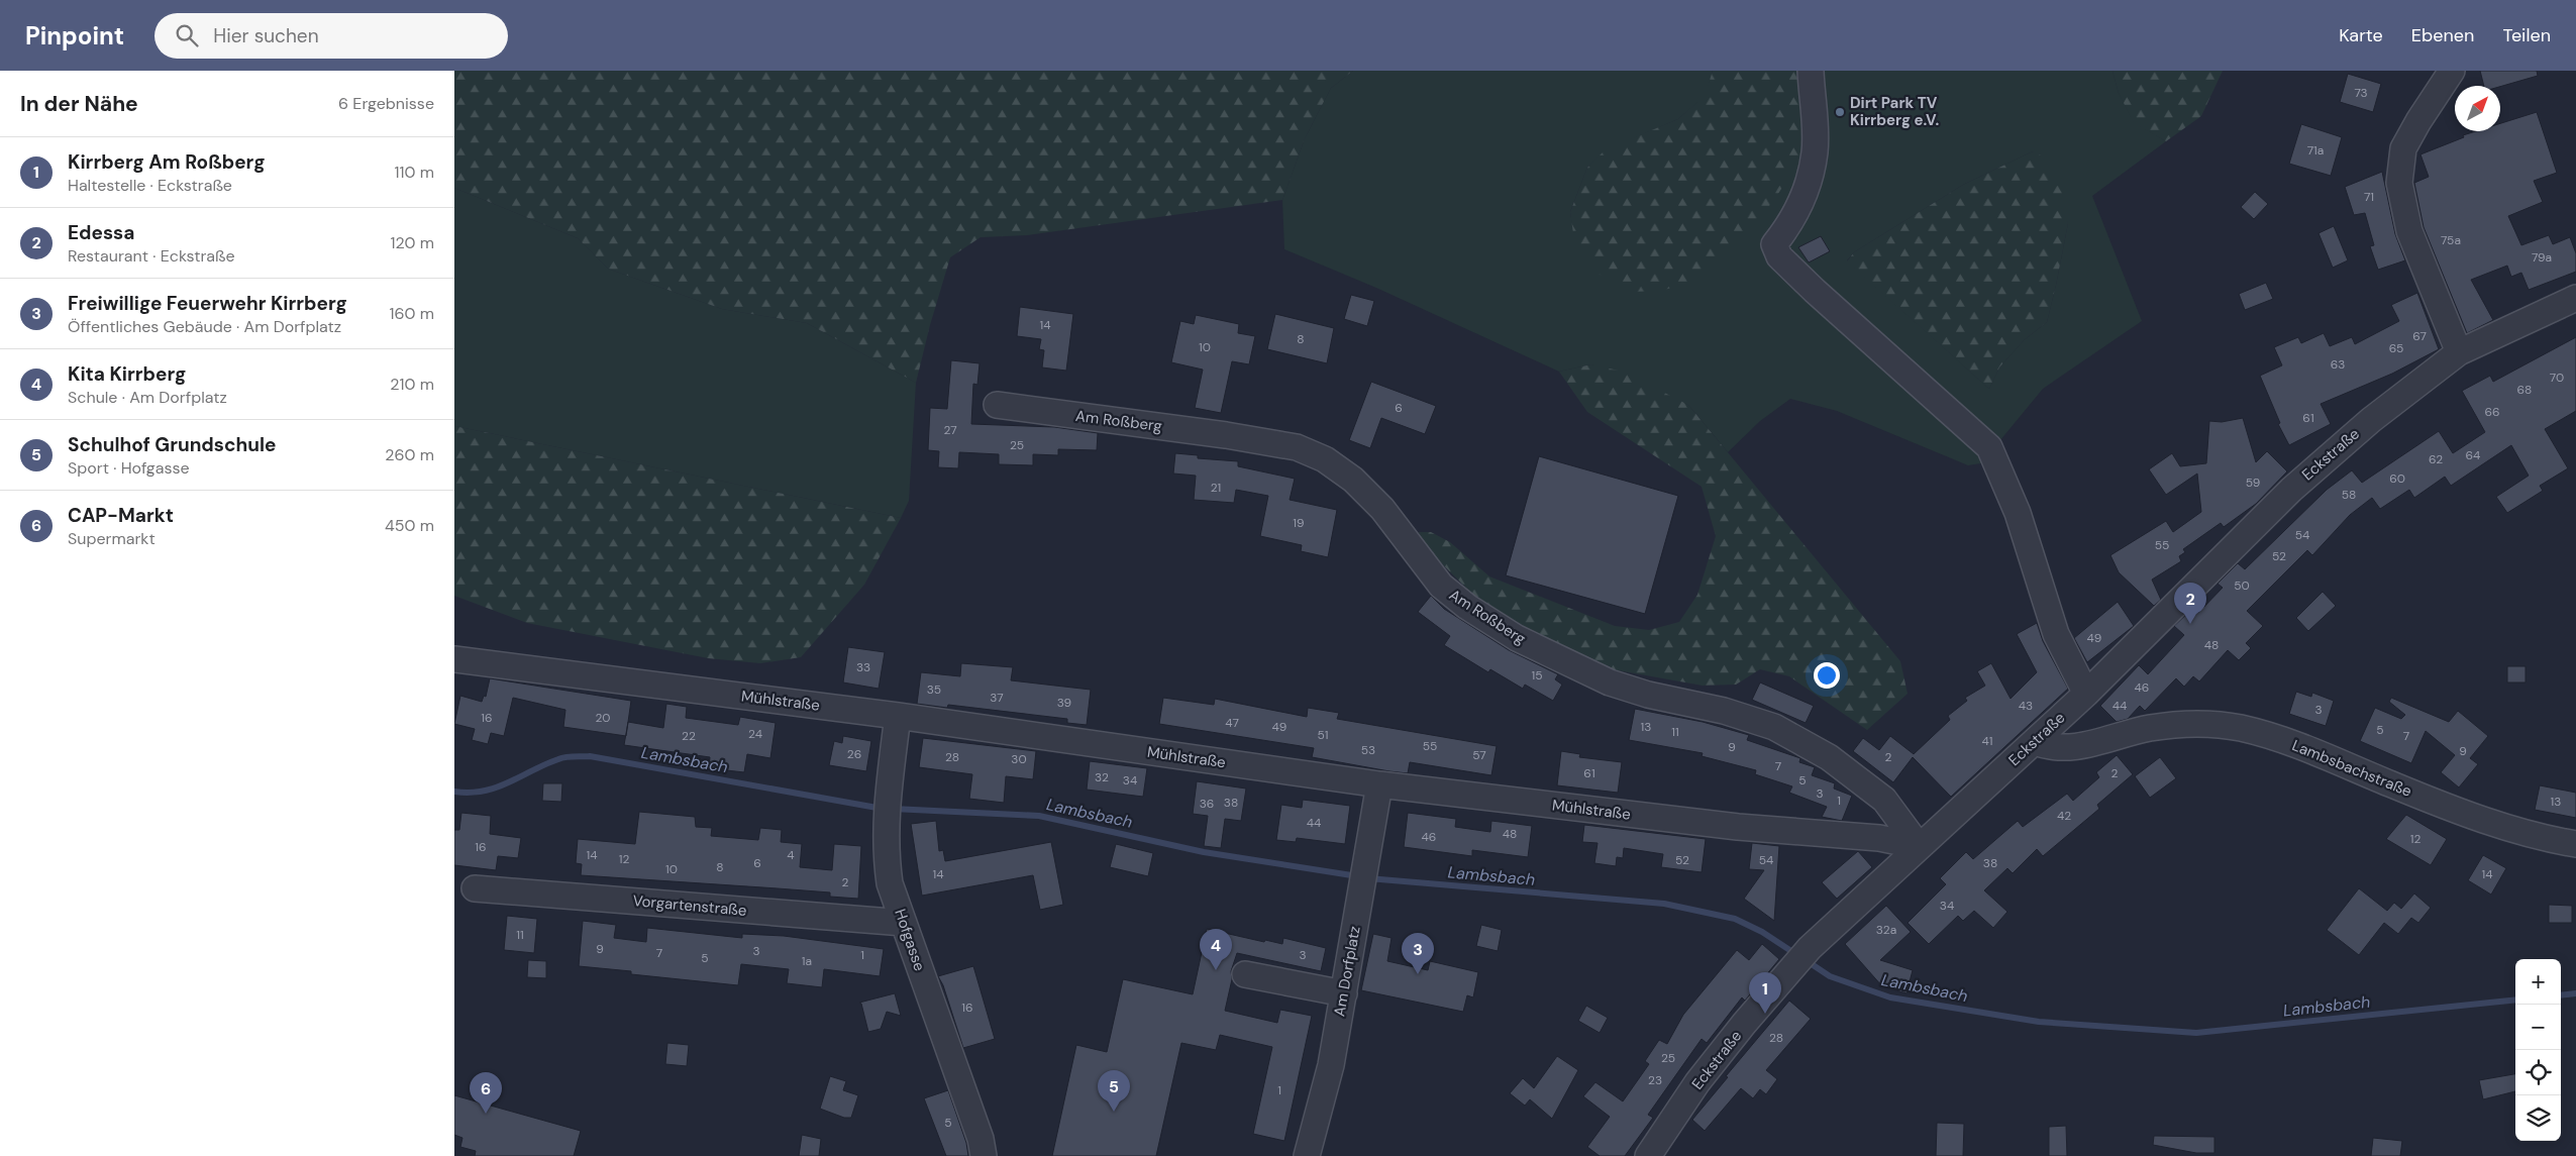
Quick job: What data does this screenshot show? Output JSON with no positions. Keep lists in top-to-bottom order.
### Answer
{
  "streets": {
    "street": [
      "Am Roßberg",
      "Eckstraße",
      "Mühlstraße",
      "Lambsbachstraße",
      "Vorgartenstraße",
      "Hofgasse",
      "Am Dorfplatz"
    ]
  },
  "crossings": [
    ["Am Roßberg", "Eckstraße"],
    ["Am Roßberg", "Mühlstraße"],
    ["Eckstraße", "Mühlstraße"],
    ["Eckstraße", "Lambsbachstraße"],
    ["Mühlstraße", "Hofgasse"],
    ["Mühlstraße", "Am Dorfplatz"],
    ["Vorgartenstraße", "Hofgasse"]
  ],
  "water": ["Lambsbach"],
  "places": ["Dirt Park TV Kirrberg e.V."],
  "house_numbers": [
    "73",
    "71a",
    "71",
    "75a",
    "79a",
    "14",
    "67",
    "8",
    "10",
    "65",
    "63",
    "70",
    "68",
    "6",
    "66",
    "61",
    "27",
    "25",
    "64",
    "62",
    "60",
    "59",
    "21",
    "58",
    "19",
    "54",
    "55",
    "52",
    "50",
    "49",
    "48",
    "33",
    "15",
    "46",
    "35",
    "37",
    "39",
    "43",
    "44",
    "3",
    "16",
    "20",
    "47",
    "49",
    "13",
    "5",
    "11",
    "24",
    "51",
    "22",
    "7",
    "41",
    "55",
    "9",
    "53",
    "9",
    "26",
    "57",
    "28",
    "2",
    "30",
    "7",
    "61",
    "2",
    "32",
    "34",
    "5",
    "3",
    "1",
    "13",
    "38",
    "36",
    "42",
    "44",
    "48",
    "46",
    "12",
    "16",
    "14",
    "4",
    "12",
    "52",
    "54",
    "6",
    "38",
    "8",
    "10",
    "14",
    "14",
    "2",
    "34",
    "32a",
    "11",
    "9",
    "3",
    "7",
    "1",
    "3",
    "5",
    "1a",
    "16",
    "28",
    "25",
    "23",
    "1",
    "5"
  ],
  "north": "top right",
  "page": {
    "header": "Pinpoint",
    "search": "Hier suchen",
    "nav": ["Karte", "Ebenen", "Teilen"],
    "heading": ["In der Nähe", "6 Ergebnisse"],
    "list": [
      {
        "mark": "1",
        "name": "Kirrberg Am Roßberg",
        "note": "Haltestelle · Eckstraße",
        "value": "110 m"
      },
      {
        "mark": "2",
        "name": "Edessa",
        "note": "Restaurant · Eckstraße",
        "value": "120 m"
      },
      {
        "mark": "3",
        "name": "Freiwillige Feuerwehr Kirrberg",
        "note": "Öffentliches Gebäude · Am Dorfplatz",
        "value": "160 m"
      },
      {
        "mark": "4",
        "name": "Kita Kirrberg",
        "note": "Schule · Am Dorfplatz",
        "value": "210 m"
      },
      {
        "mark": "5",
        "name": "Schulhof Grundschule",
        "note": "Sport · Hofgasse",
        "value": "260 m"
      },
      {
        "mark": "6",
        "name": "CAP-Markt",
        "note": "Supermarkt",
        "value": "450 m"
      }
    ],
    "pins": [
      "2",
      "4",
      "3",
      "1",
      "5",
      "6"
    ],
    "map_buttons": ["+", "−"]
  }
}
